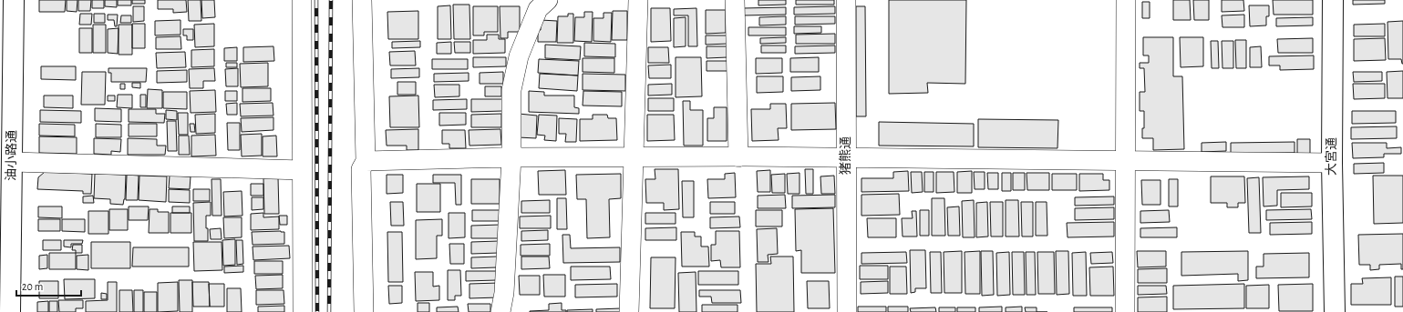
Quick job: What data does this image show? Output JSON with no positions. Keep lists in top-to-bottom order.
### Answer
{
  "streets": {
    "street": ["油小路通", "猪熊通", "大宮通"]
  },
  "scale_bar": "20 m"
}
